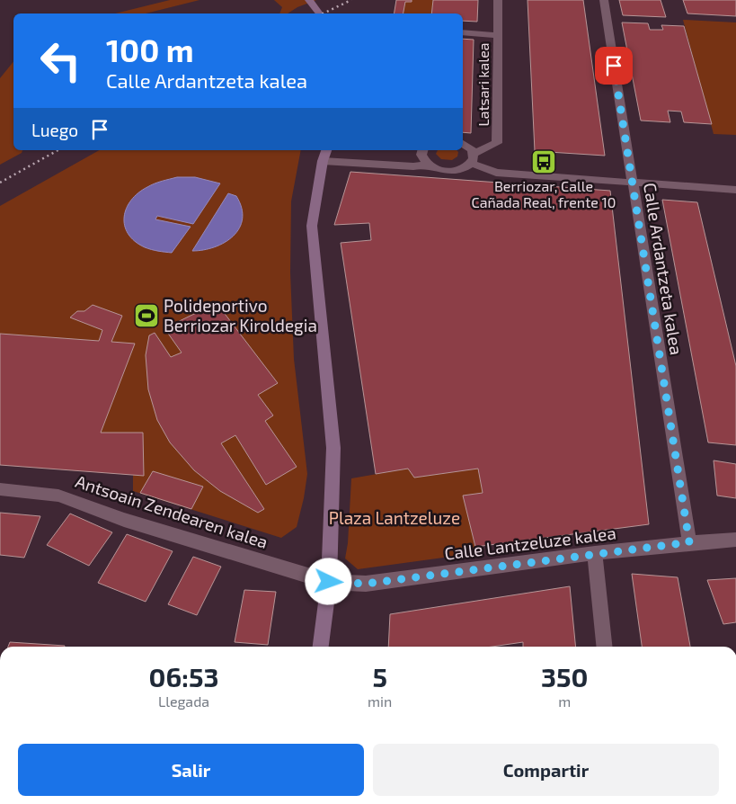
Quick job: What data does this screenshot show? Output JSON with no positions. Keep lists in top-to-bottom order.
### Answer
{
  "streets": {
    "street": [
      "Latsari kalea",
      "Calle Ardantzeta kalea",
      "Antsoain Zendearen kalea",
      "Calle Lantzeluze kalea"
    ]
  },
  "crossings": [
    ["Calle Ardantzeta kalea", "Calle Lantzeluze kalea"],
    ["Antsoain Zendearen kalea", "Calle Lantzeluze kalea"]
  ],
  "parks": ["Plaza Lantzeluze"],
  "places": {
    "bus stop": ["Berriozar, Calle Cañada Real, frente 10"],
    "sports": ["Polideportivo Berriozar Kiroldegia"]
  },
  "page": {
    "turn": ["100 m", "Calle Ardantzeta kalea"],
    "then": "Luego",
    "eta": [
      "06:53",
      "Llegada",
      "5",
      "min",
      "350",
      "m"
    ],
    "buttons": ["Salir", "Compartir"]
  }
}
